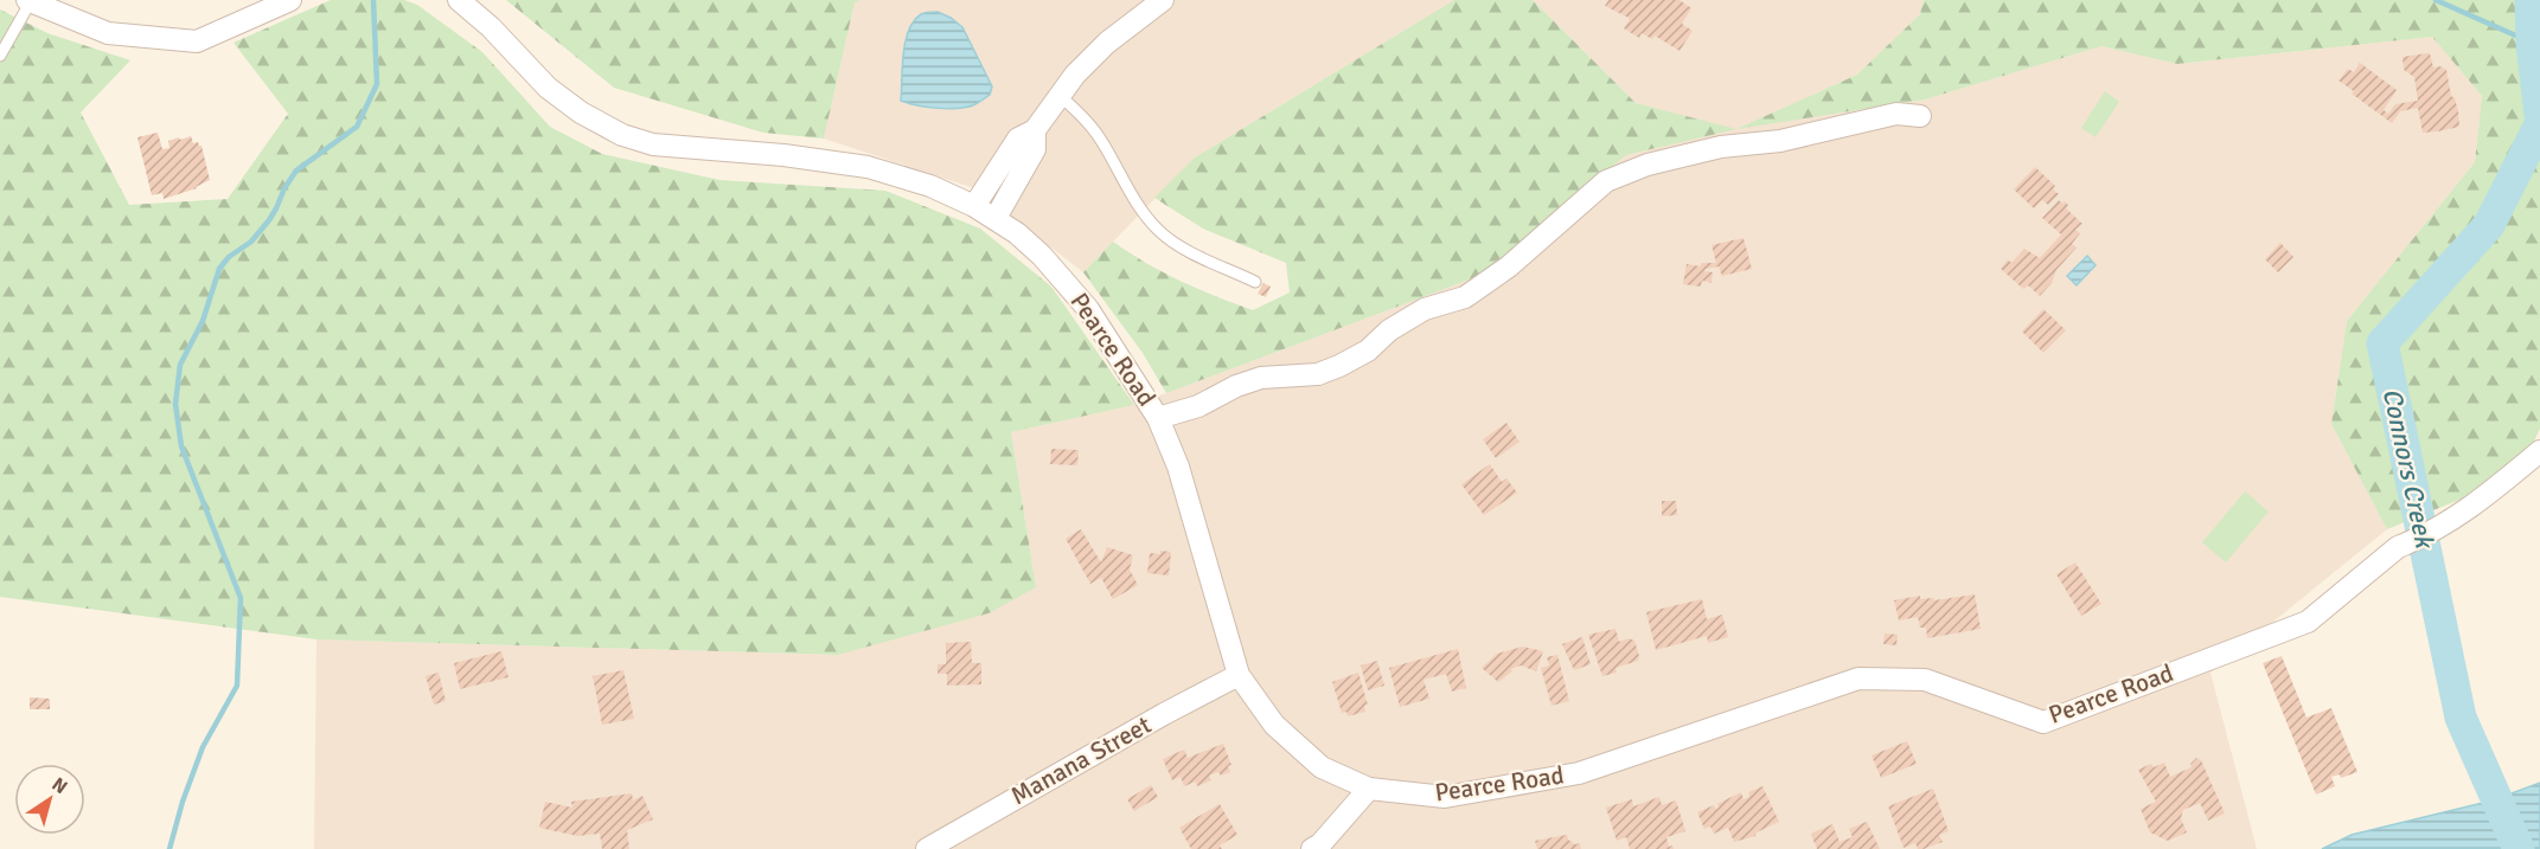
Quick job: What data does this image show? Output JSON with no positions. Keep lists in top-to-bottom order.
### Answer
{
  "streets": {
    "street": ["Pearce Road", "Manana Street"]
  },
  "crossings": [
    ["Pearce Road", "Manana Street"]
  ],
  "water": ["Connors Creek"],
  "north": "top right"
}
